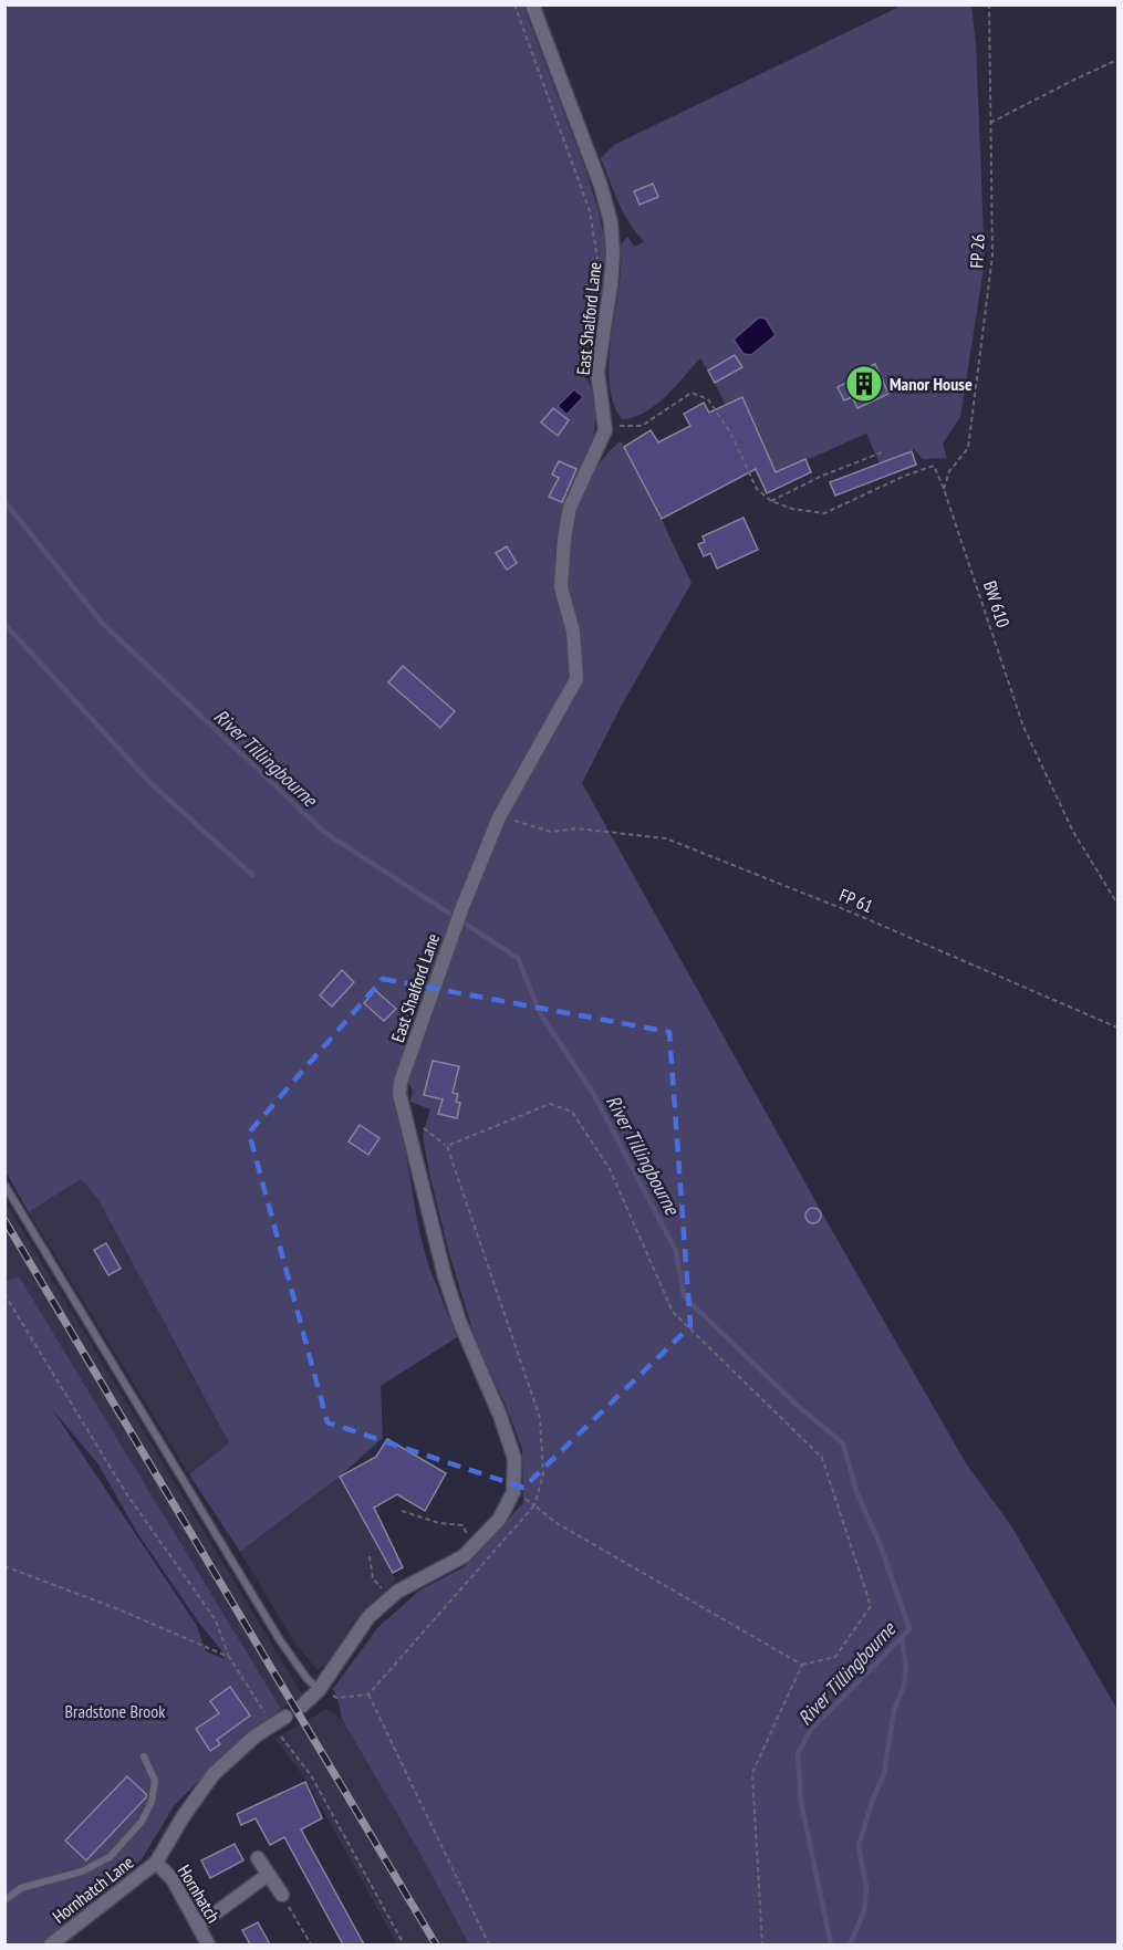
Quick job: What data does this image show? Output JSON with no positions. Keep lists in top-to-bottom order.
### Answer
{
  "streets": {
    "street": ["East Shalford Lane", "Hornhatch Lane", "Hornhatch"],
    "path": ["FP 26", "BW 610", "FP 61"]
  },
  "crossings": [
    ["FP 26", "BW 610"],
    ["East Shalford Lane", "FP 61"],
    ["East Shalford Lane", "Hornhatch Lane"],
    ["East Shalford Lane", "Hornhatch"],
    ["Hornhatch Lane", "Hornhatch"]
  ],
  "water": ["River Tillingbourne"],
  "parks": ["Bradstone Brook"],
  "places": {
    "building": ["Manor House"]
  }
}
